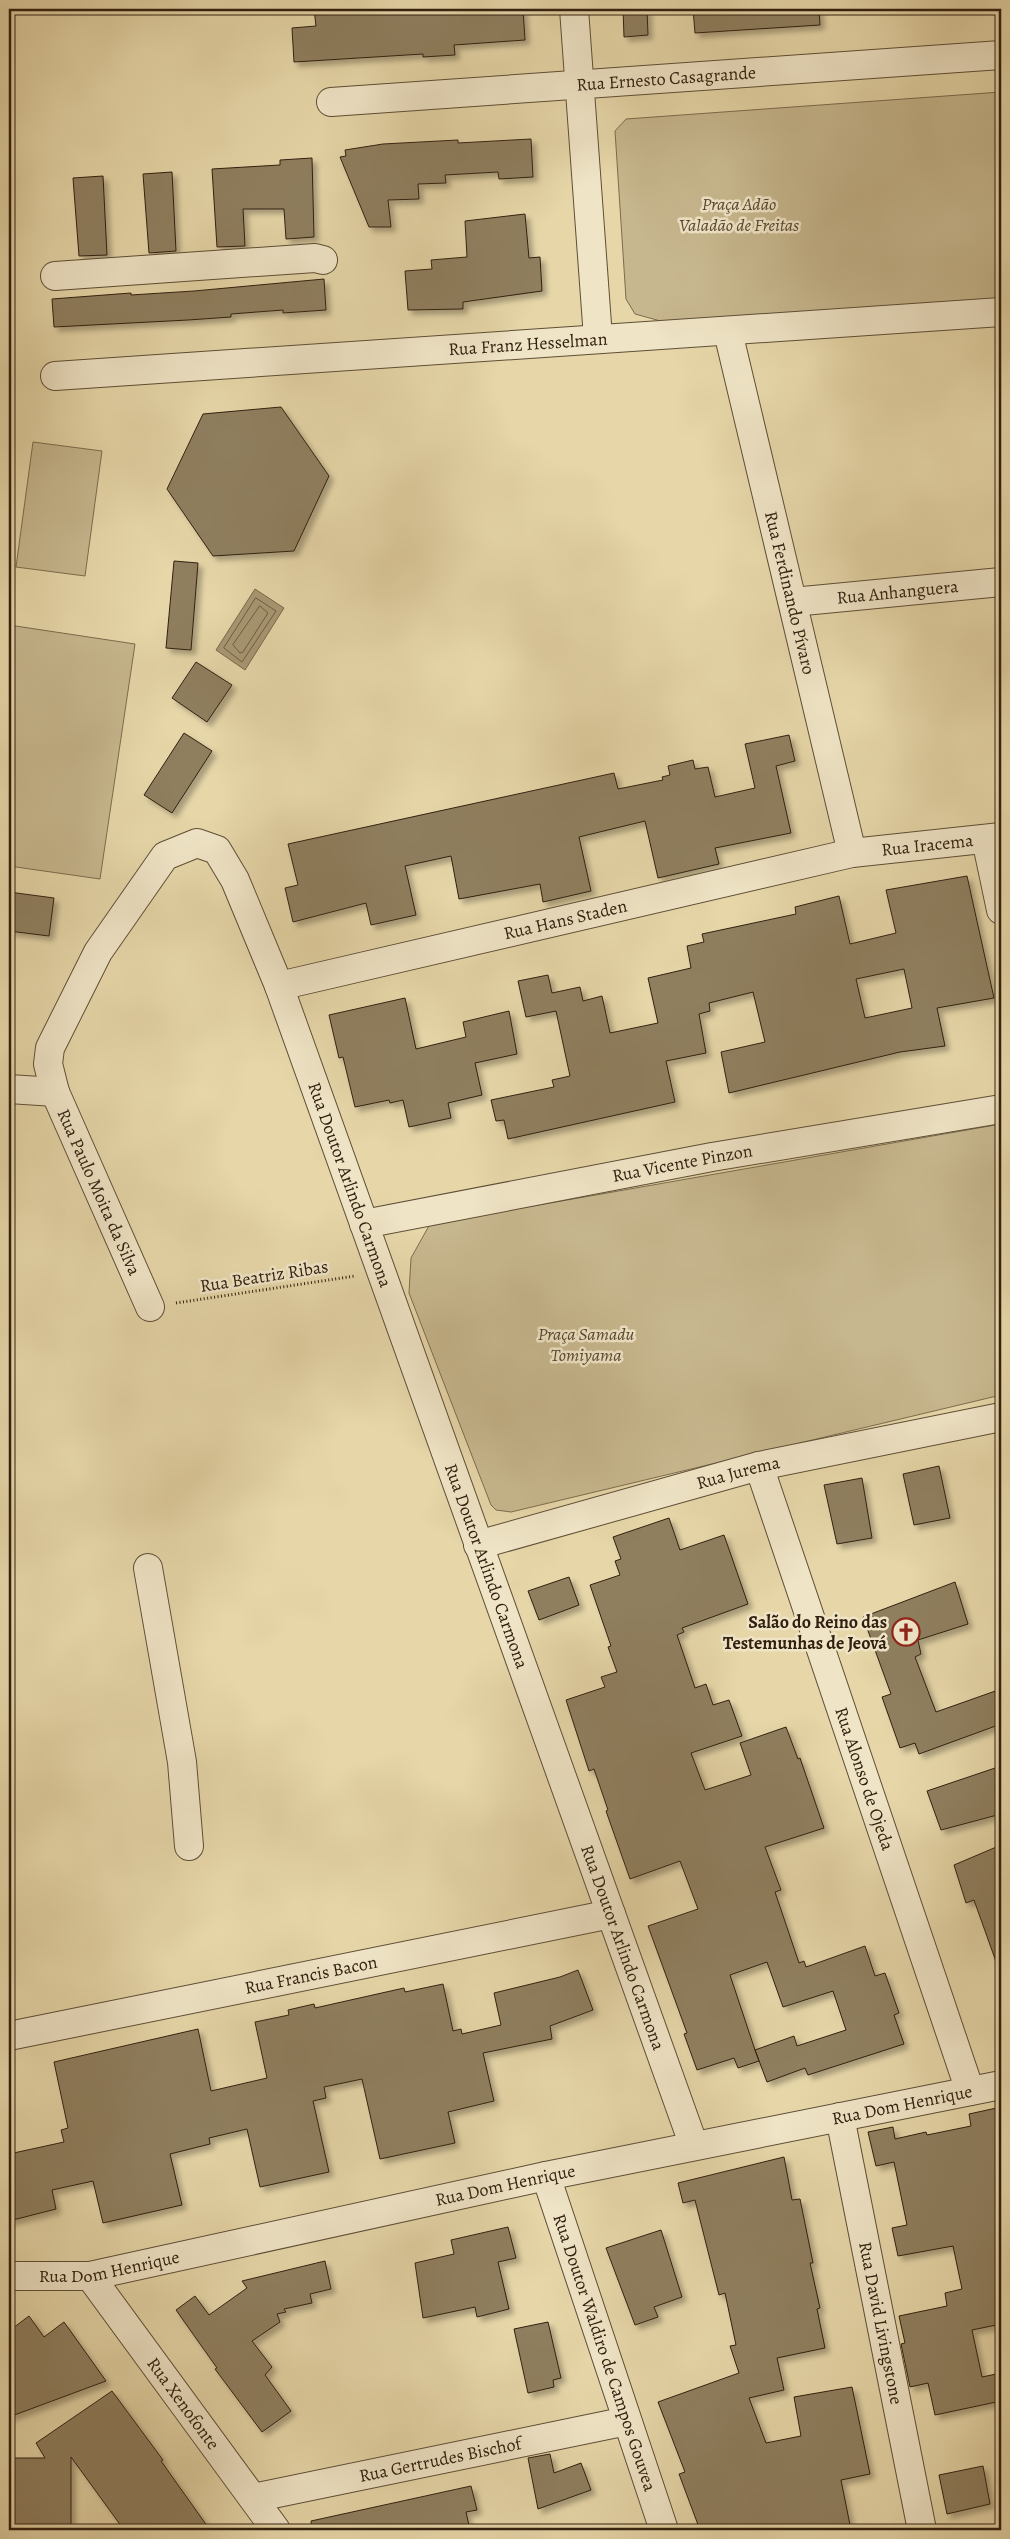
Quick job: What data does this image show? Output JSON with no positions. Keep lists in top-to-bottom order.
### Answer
{
  "streets": {
    "street": [
      "Rua Ernesto Casagrande",
      "Rua Franz Hesselman",
      "Rua Ferdinando Pívaro",
      "Rua Anhanguera",
      "Rua Iracema",
      "Rua Hans Staden",
      "Rua Vicente Pinzon",
      "Rua Doutor Arlindo Carmona",
      "Rua Paulo Moita da Silva",
      "Rua Jurema",
      "Rua Alonso de Ojeda",
      "Rua Francis Bacon",
      "Rua Dom Henrique",
      "Rua David Livingstone",
      "Rua Doutor Waldiro de Campos Gouvea",
      "Rua Xenofonte",
      "Rua Gertrudes Bischof"
    ],
    "path": ["Rua Beatriz Ribas"]
  },
  "crossings": [
    ["Rua Franz Hesselman", "Rua Ferdinando Pívaro"],
    ["Rua Ferdinando Pívaro", "Rua Anhanguera"],
    ["Rua Ferdinando Pívaro", "Rua Iracema"],
    ["Rua Ferdinando Pívaro", "Rua Hans Staden"],
    ["Rua Iracema", "Rua Hans Staden"],
    ["Rua Hans Staden", "Rua Doutor Arlindo Carmona"],
    ["Rua Vicente Pinzon", "Rua Doutor Arlindo Carmona"],
    ["Rua Doutor Arlindo Carmona", "Rua Paulo Moita da Silva"],
    ["Rua Doutor Arlindo Carmona", "Rua Beatriz Ribas"],
    ["Rua Doutor Arlindo Carmona", "Rua Jurema"],
    ["Rua Doutor Arlindo Carmona", "Rua Francis Bacon"],
    ["Rua Doutor Arlindo Carmona", "Rua Dom Henrique"],
    ["Rua Paulo Moita da Silva", "Rua Beatriz Ribas"],
    ["Rua Jurema", "Rua Alonso de Ojeda"],
    ["Rua Alonso de Ojeda", "Rua Dom Henrique"],
    ["Rua Dom Henrique", "Rua David Livingstone"],
    ["Rua Dom Henrique", "Rua Doutor Waldiro de Campos Gouvea"],
    ["Rua Dom Henrique", "Rua Xenofonte"],
    ["Rua Doutor Waldiro de Campos Gouvea", "Rua Gertrudes Bischof"],
    ["Rua Xenofonte", "Rua Gertrudes Bischof"]
  ],
  "parks": ["Praça Adão Valadão de Freitas", "Praça Samadu Tomiyama"],
  "places": {
    "church": ["Salão do Reino das Testemunhas de Jeová"]
  }
}
